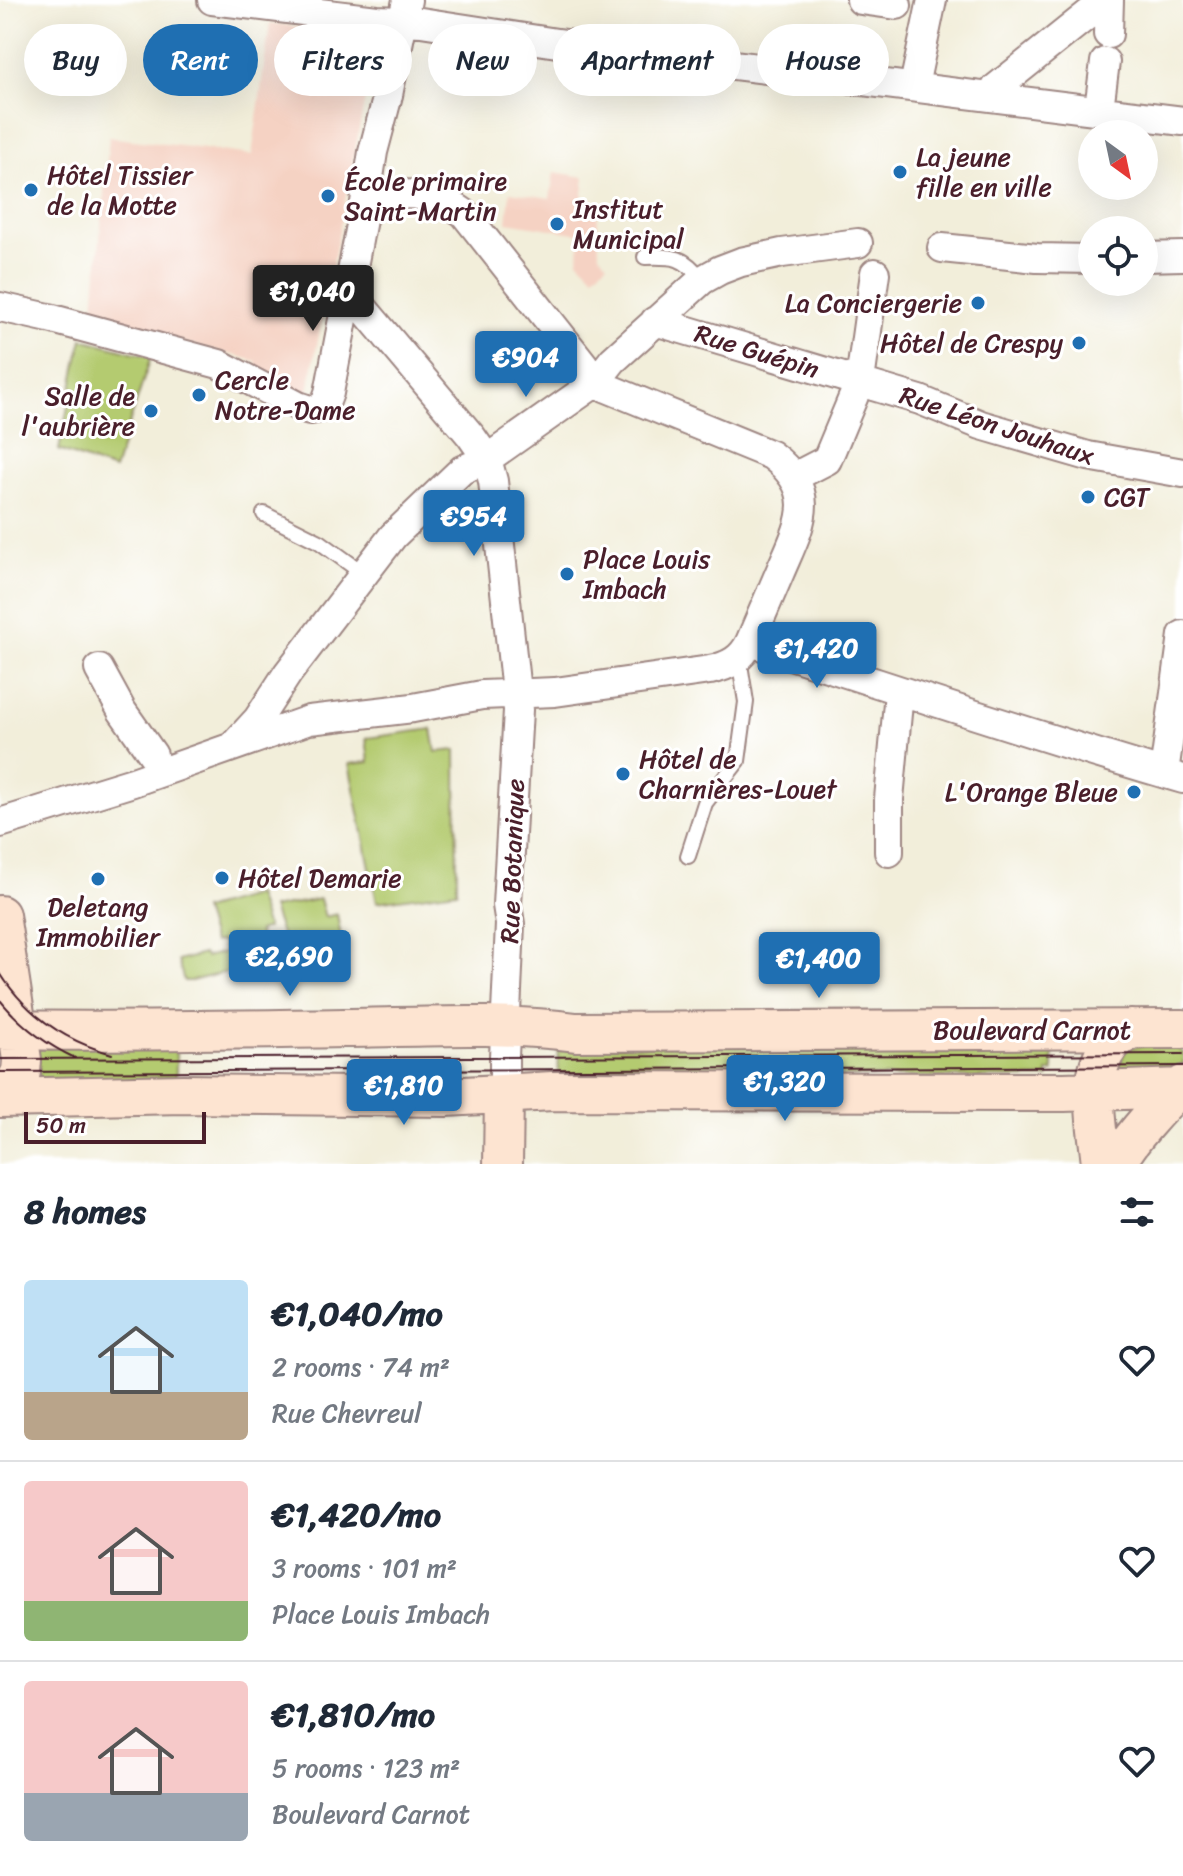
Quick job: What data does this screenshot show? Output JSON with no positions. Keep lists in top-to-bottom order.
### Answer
{
  "streets": {
    "main road": ["Boulevard Carnot"],
    "street": ["Rue Guépin", "Rue Léon Jouhaux", "Rue Botanique"]
  },
  "crossings": [
    ["Rue Guépin", "Rue Léon Jouhaux"],
    ["Rue Botanique", "Boulevard Carnot"]
  ],
  "places": [
    "La jeune fille en ville",
    "Hôtel Tissier de la Motte",
    "École primaire Saint-Martin",
    "Institut Municipal",
    "La Conciergerie",
    "Hôtel de Crespy",
    "Cercle Notre-Dame",
    "Salle de l'aubrière",
    "CGT",
    "Place Louis Imbach",
    "Hôtel de Charnières-Louet",
    "L'Orange Bleue",
    "Hôtel Demarie",
    "Deletang Immobilier"
  ],
  "scale_bar": "50 m",
  "north": "bottom right",
  "page": {
    "chip": [
      "Buy",
      "Rent",
      "Filters",
      "New",
      "Apartment",
      "House"
    ],
    "price": [
      "€1,040",
      "€904",
      "€954",
      "€1,420",
      "€2,690",
      "€1,400",
      "€1,320",
      "€1,810"
    ],
    "scale": "50 m",
    "heading": "8 homes",
    "list": [
      {
        "name": "€1,040/mo",
        "note": "2 rooms · 74 m² · Rue Chevreul"
      },
      {
        "name": "€1,420/mo",
        "note": "3 rooms · 101 m² · Place Louis Imbach"
      },
      {
        "name": "€1,810/mo",
        "note": "5 rooms · 123 m² · Boulevard Carnot"
      }
    ]
  }
}
